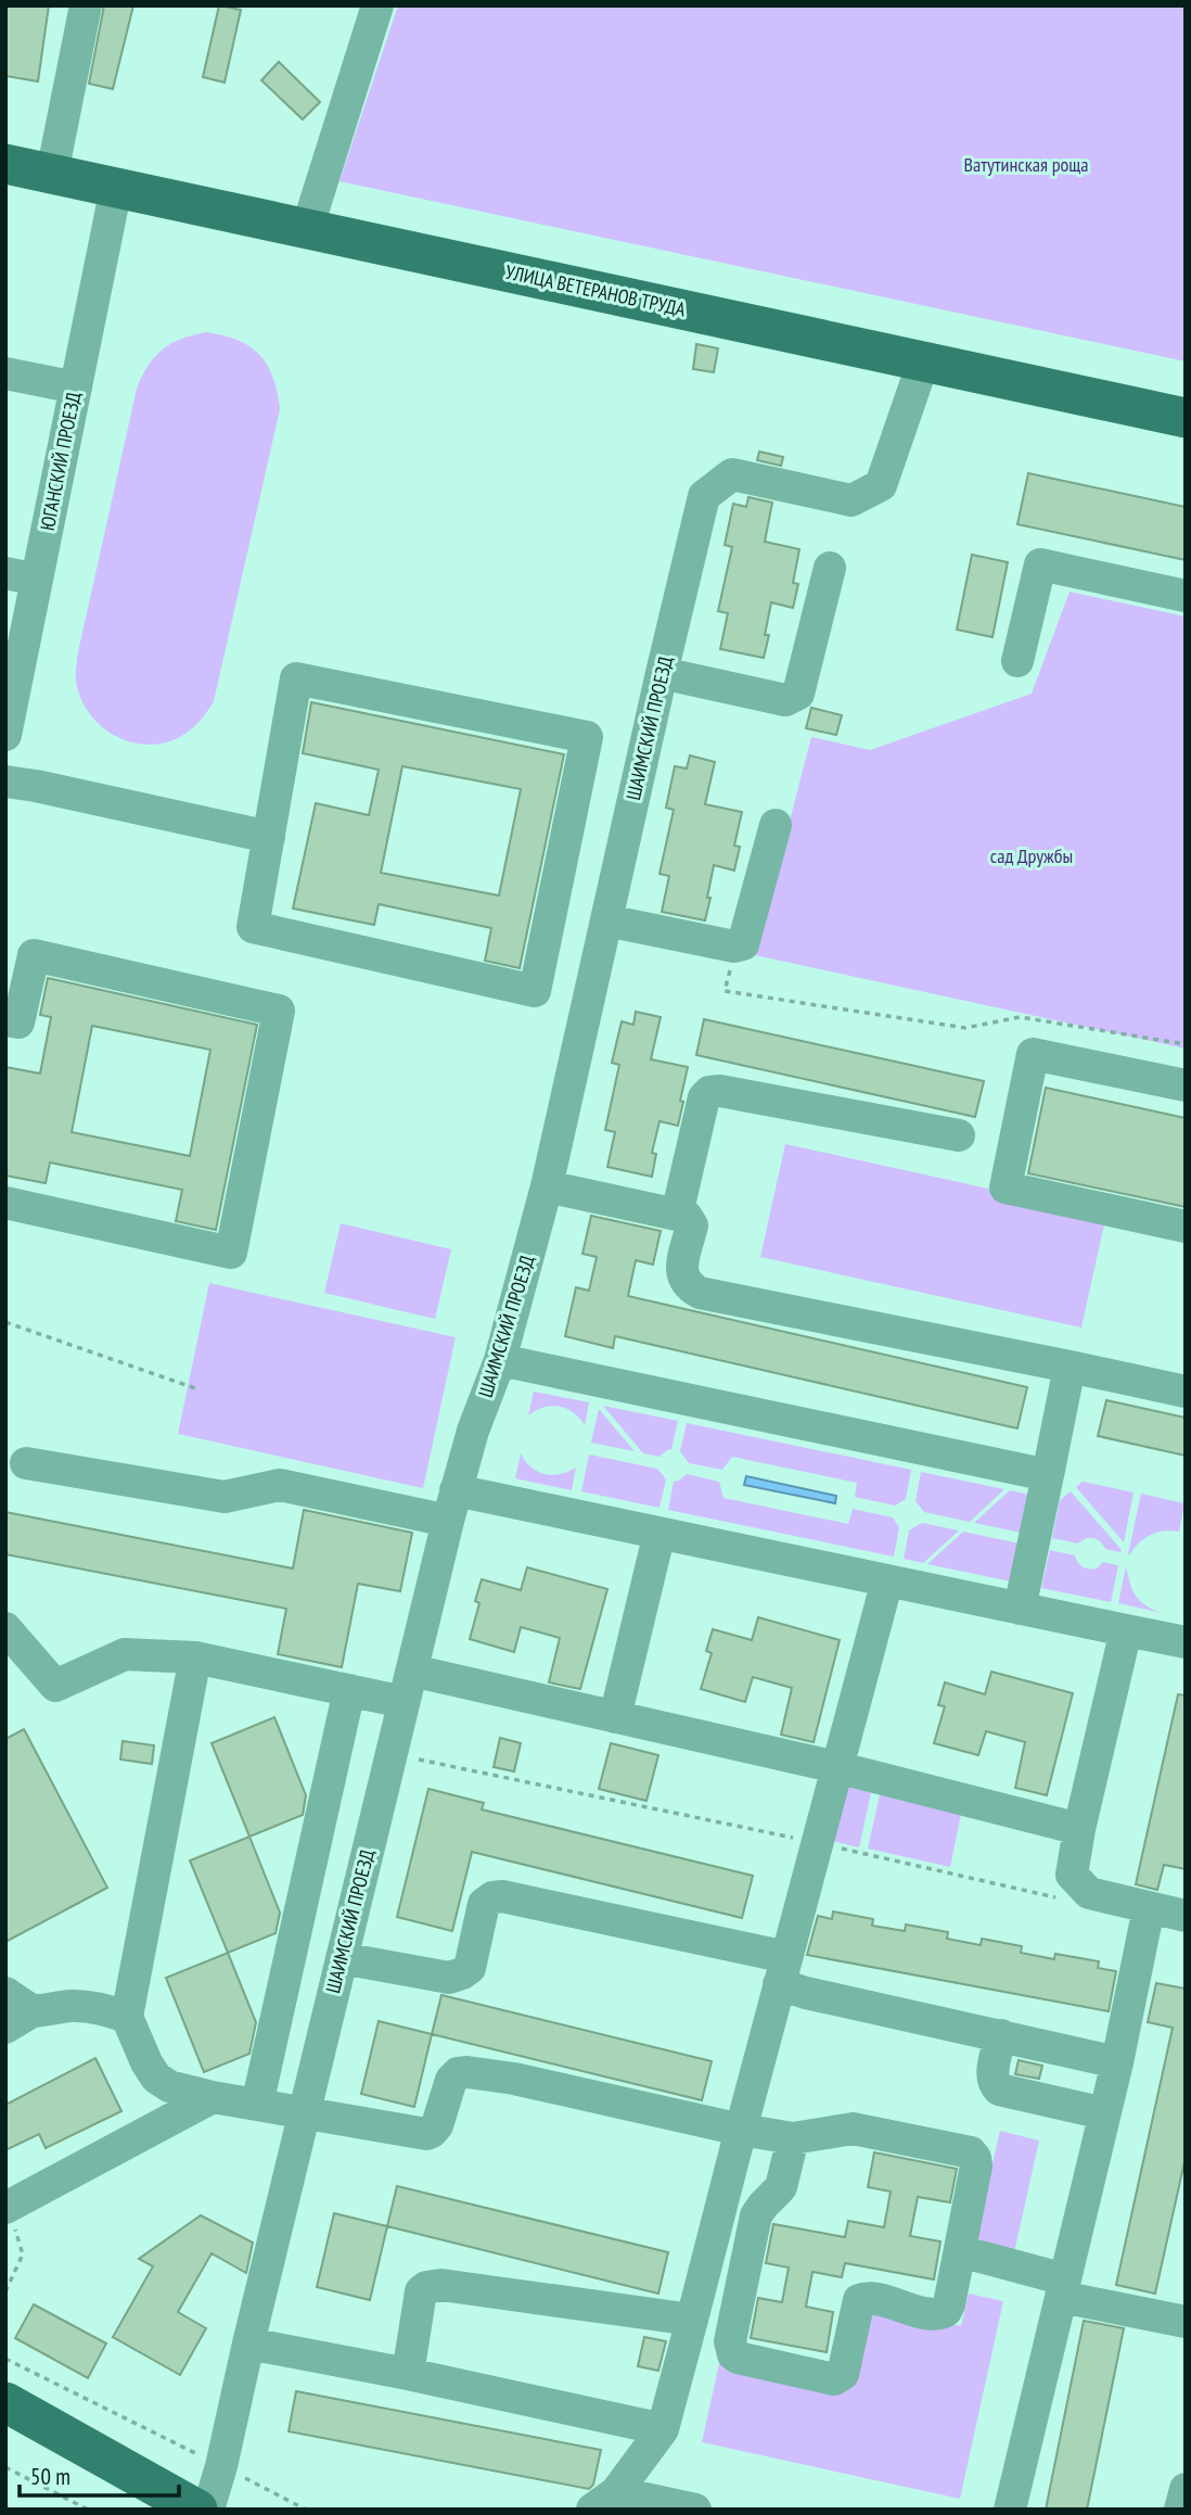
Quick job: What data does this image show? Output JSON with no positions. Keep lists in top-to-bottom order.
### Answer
{
  "streets": {
    "main road": ["УЛИЦА ВЕТЕРАНОВ ТРУДА"],
    "street": ["ЮГАНСКИЙ ПРОЕЗД", "ШАИМСКИЙ ПРОЕЗД"]
  },
  "crossings": [
    ["УЛИЦА ВЕТЕРАНОВ ТРУДА", "ЮГАНСКИЙ ПРОЕЗД"],
    ["УЛИЦА ВЕТЕРАНОВ ТРУДА", "ШАИМСКИЙ ПРОЕЗД"]
  ],
  "parks": ["Ватутинская роща", "сад Дружбы"],
  "scale_bar": "50 m"
}
